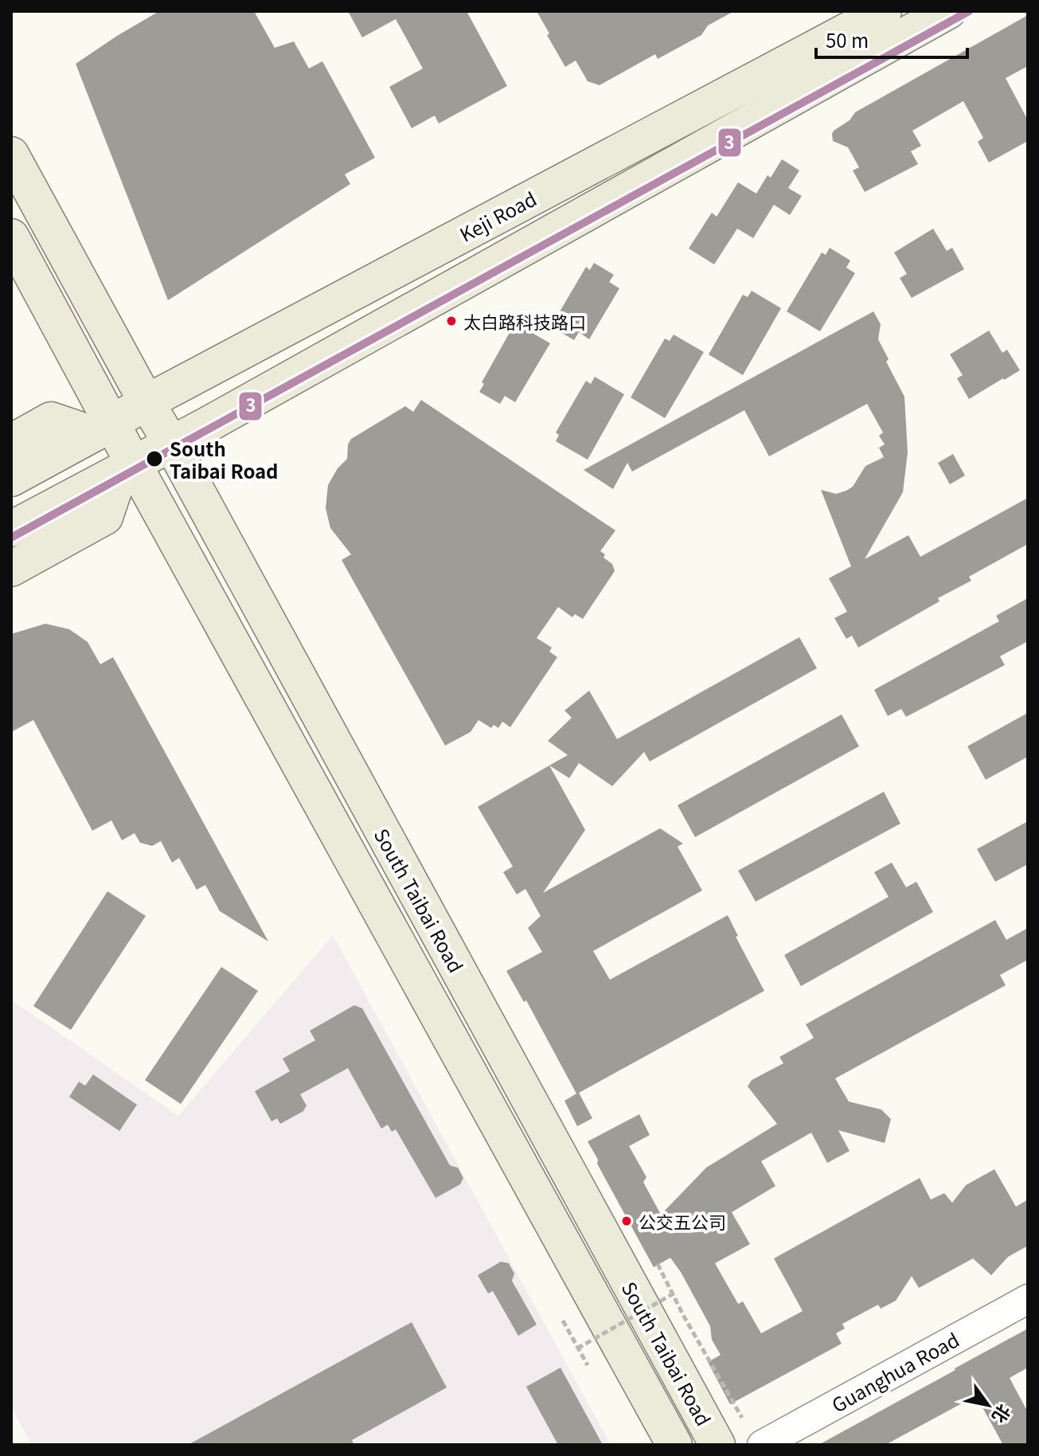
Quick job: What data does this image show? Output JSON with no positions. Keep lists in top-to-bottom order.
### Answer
{
  "streets": {
    "main road": ["Keji Road", "South Taibai Road"],
    "street": ["Guanghua Road"]
  },
  "crossings": [
    ["Keji Road", "South Taibai Road"]
  ],
  "places": ["太白路科技路口", "South Taibai Road", "公交五公司"],
  "lines": ["transit line 3"],
  "scale_bar": "50 m",
  "north": "bottom right"
}
